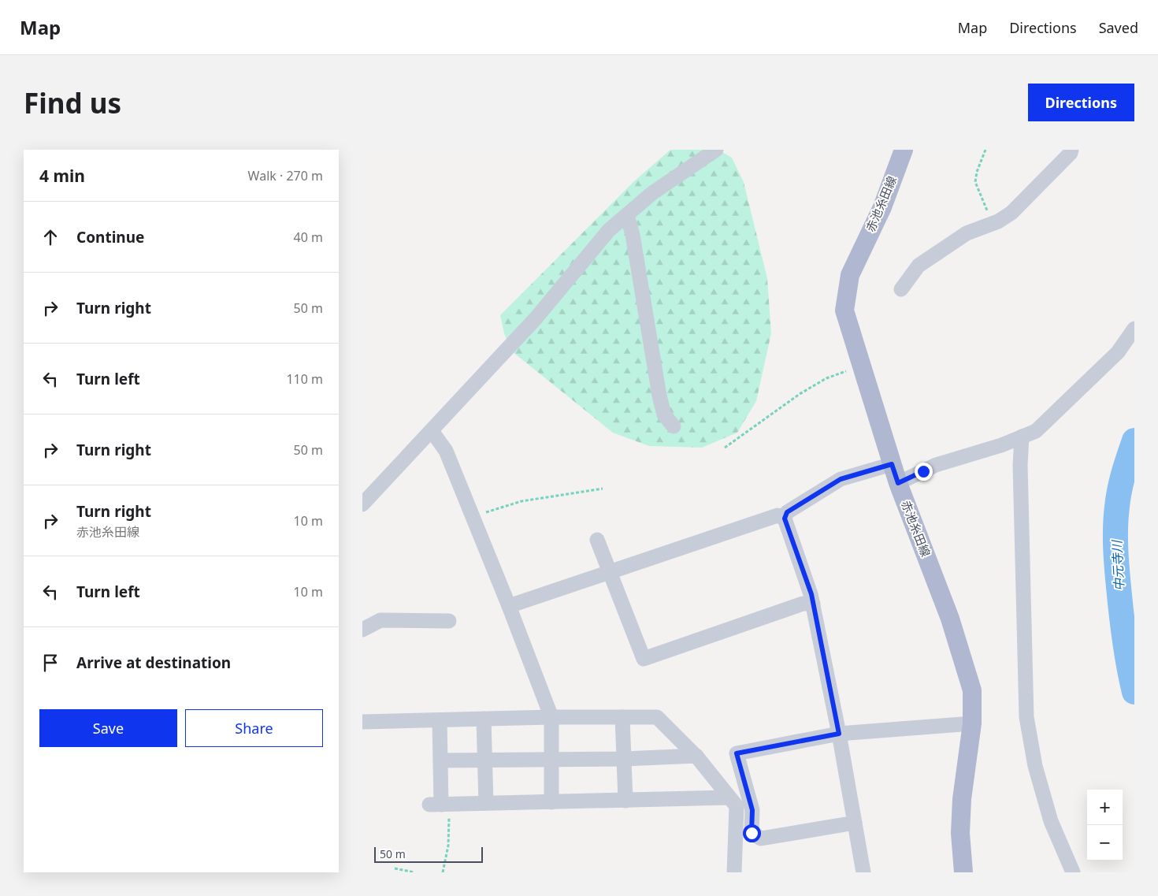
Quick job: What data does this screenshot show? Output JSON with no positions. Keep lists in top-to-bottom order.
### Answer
{
  "streets": {
    "main road": ["赤池糸田線"]
  },
  "water": ["中元寺川"],
  "scale_bar": "50 m",
  "page": {
    "header": "Map",
    "nav": ["Map", "Directions", "Saved"],
    "buttons": [
      "Directions",
      ["Save", "Share"]
    ],
    "title": "Find us",
    "heading": ["4 min", "Walk · 270 m"],
    "list": [
      ["Continue", "40 m"],
      ["Turn right", "50 m"],
      ["Turn left", "110 m"],
      ["Turn right", "50 m"],
      ["Turn right", "赤池糸田線", "10 m"],
      ["Turn left", "10 m"],
      "Arrive at destination"
    ],
    "map_buttons": ["+", "−"],
    "scale": "50 m"
  }
}
